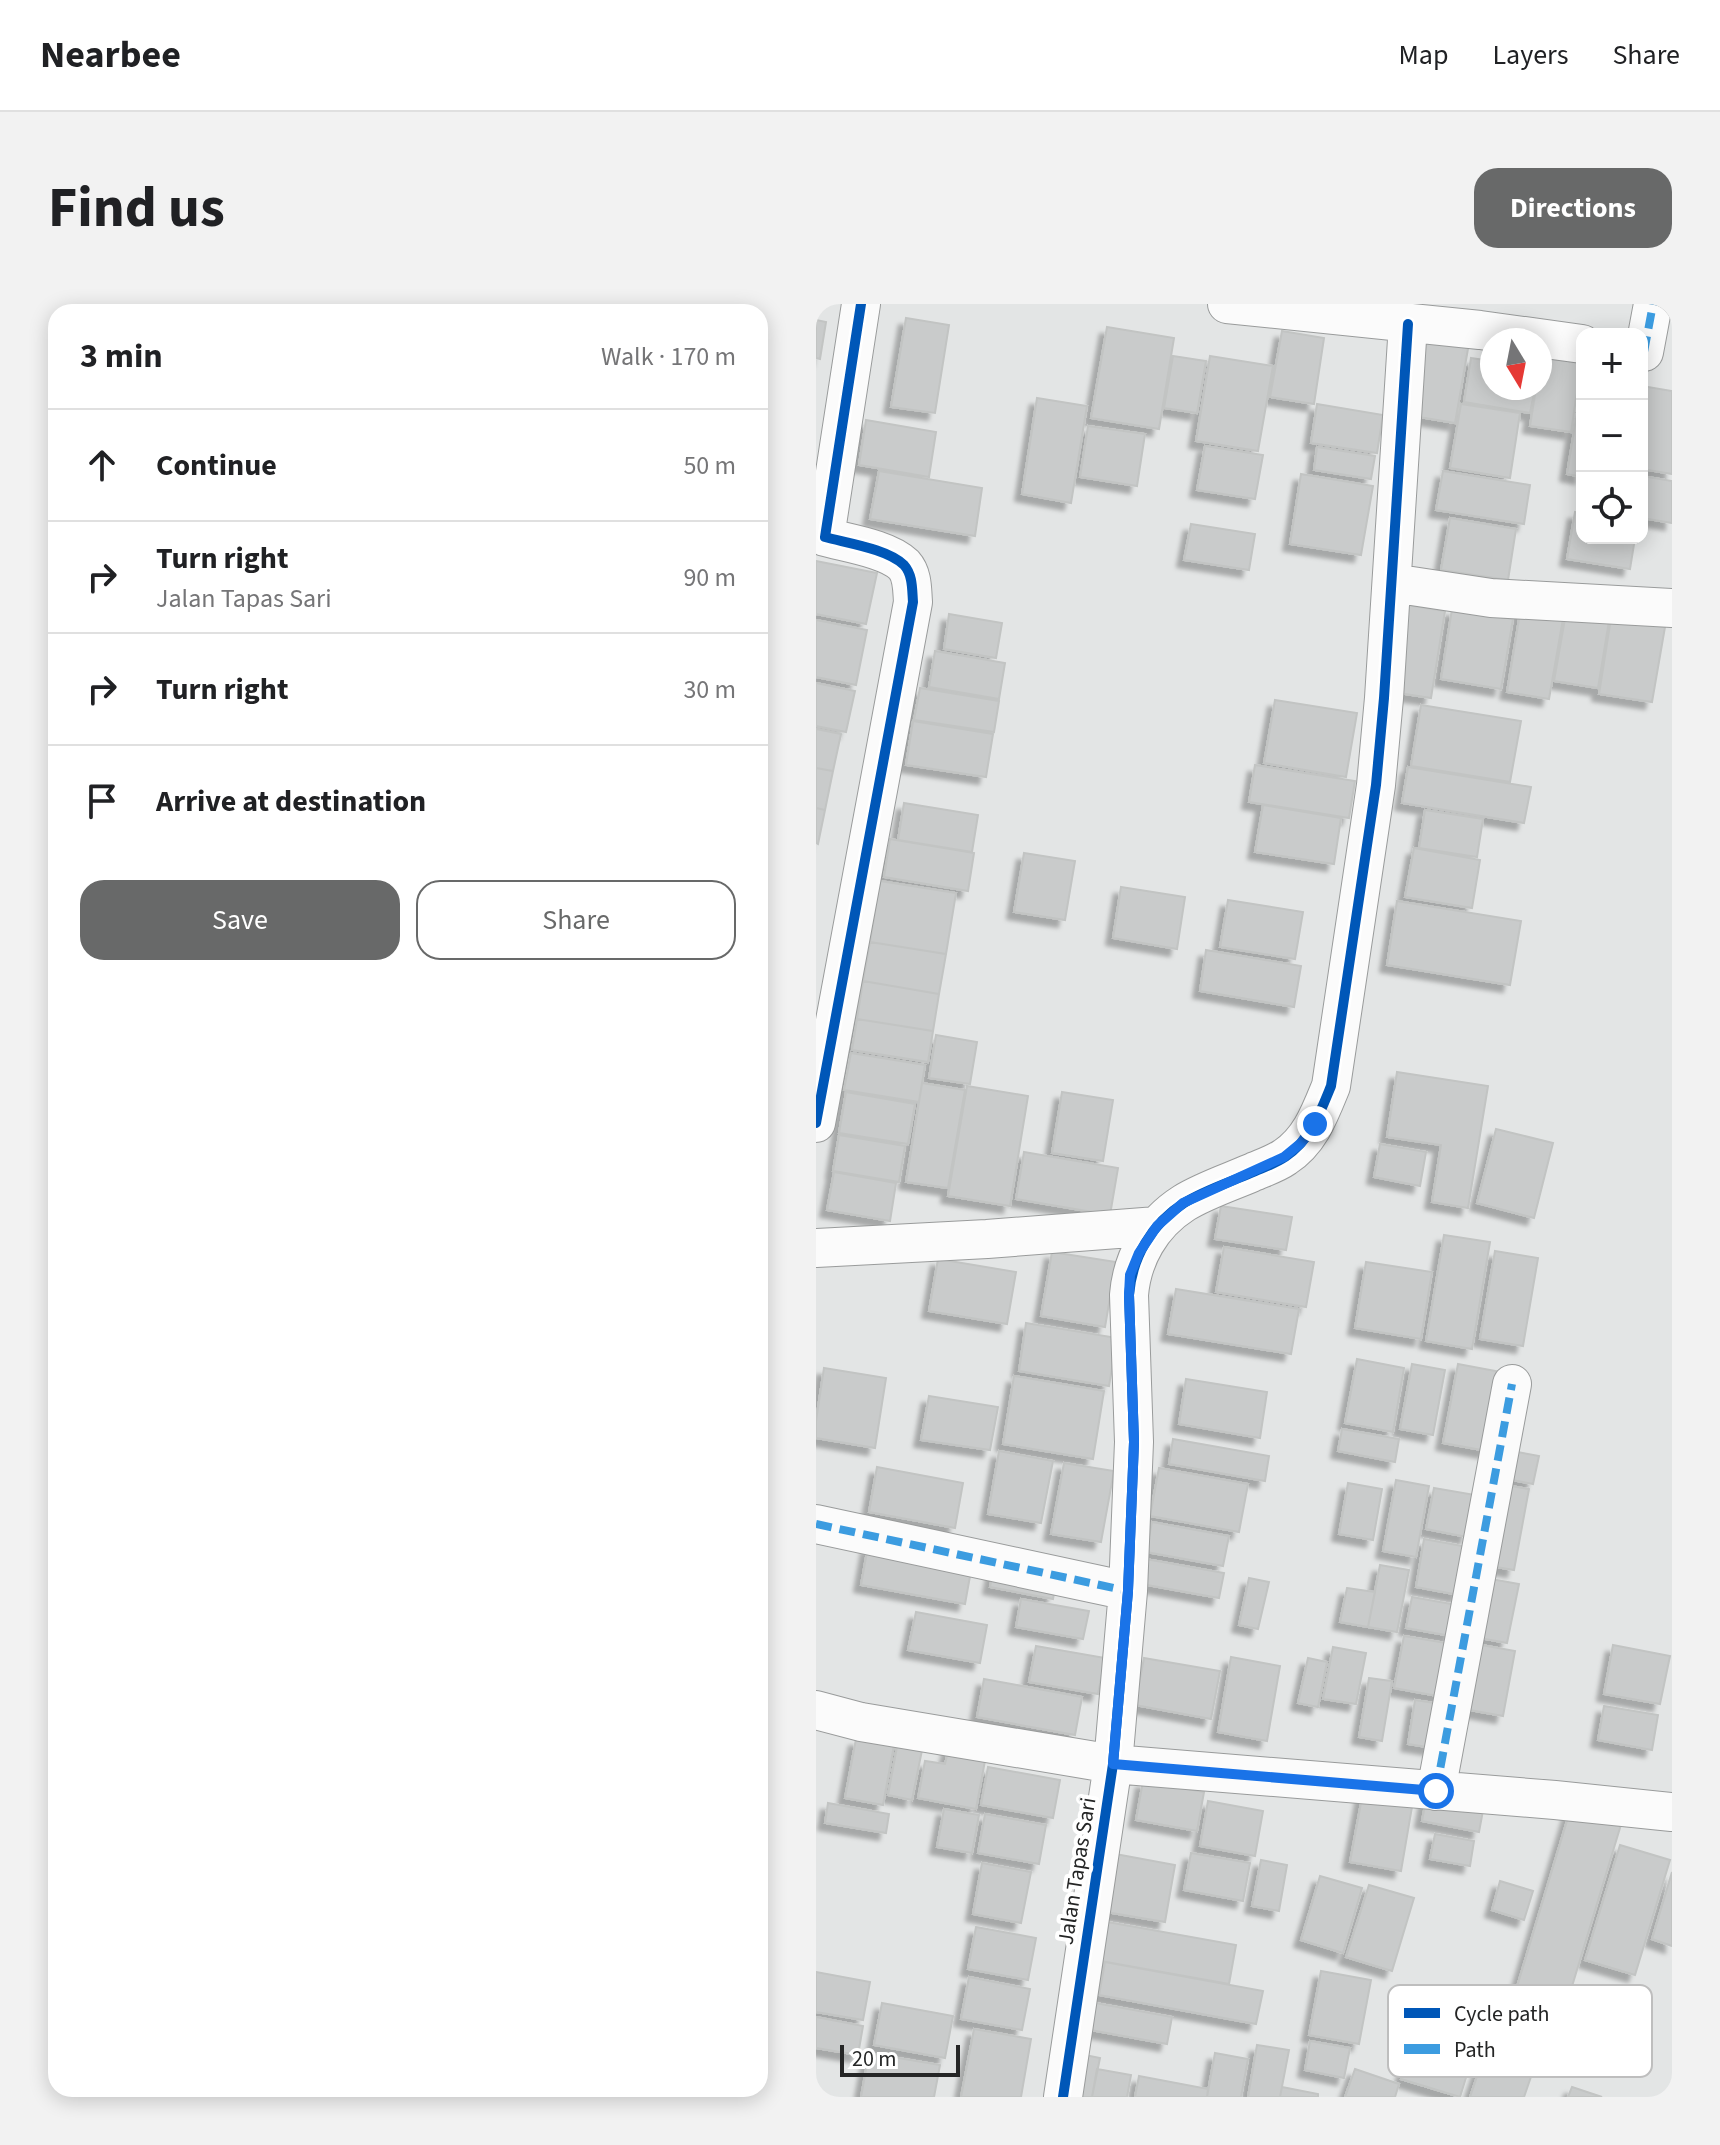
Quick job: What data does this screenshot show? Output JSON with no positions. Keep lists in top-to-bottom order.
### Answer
{
  "streets": {
    "street": ["Jalan Tapas Sari"]
  },
  "legend": ["Cycle path", "Path"],
  "scale_bar": "20 m",
  "north": "bottom",
  "page": {
    "header": "Nearbee",
    "nav": ["Map", "Layers", "Share"],
    "buttons": [
      "Directions",
      ["Save", "Share"]
    ],
    "title": "Find us",
    "heading": ["3 min", "Walk · 170 m"],
    "map_buttons": ["+", "−"],
    "list": [
      ["Continue", "50 m"],
      ["Turn right", "Jalan Tapas Sari", "90 m"],
      ["Turn right", "30 m"],
      "Arrive at destination"
    ],
    "scale": "20 m"
  }
}
